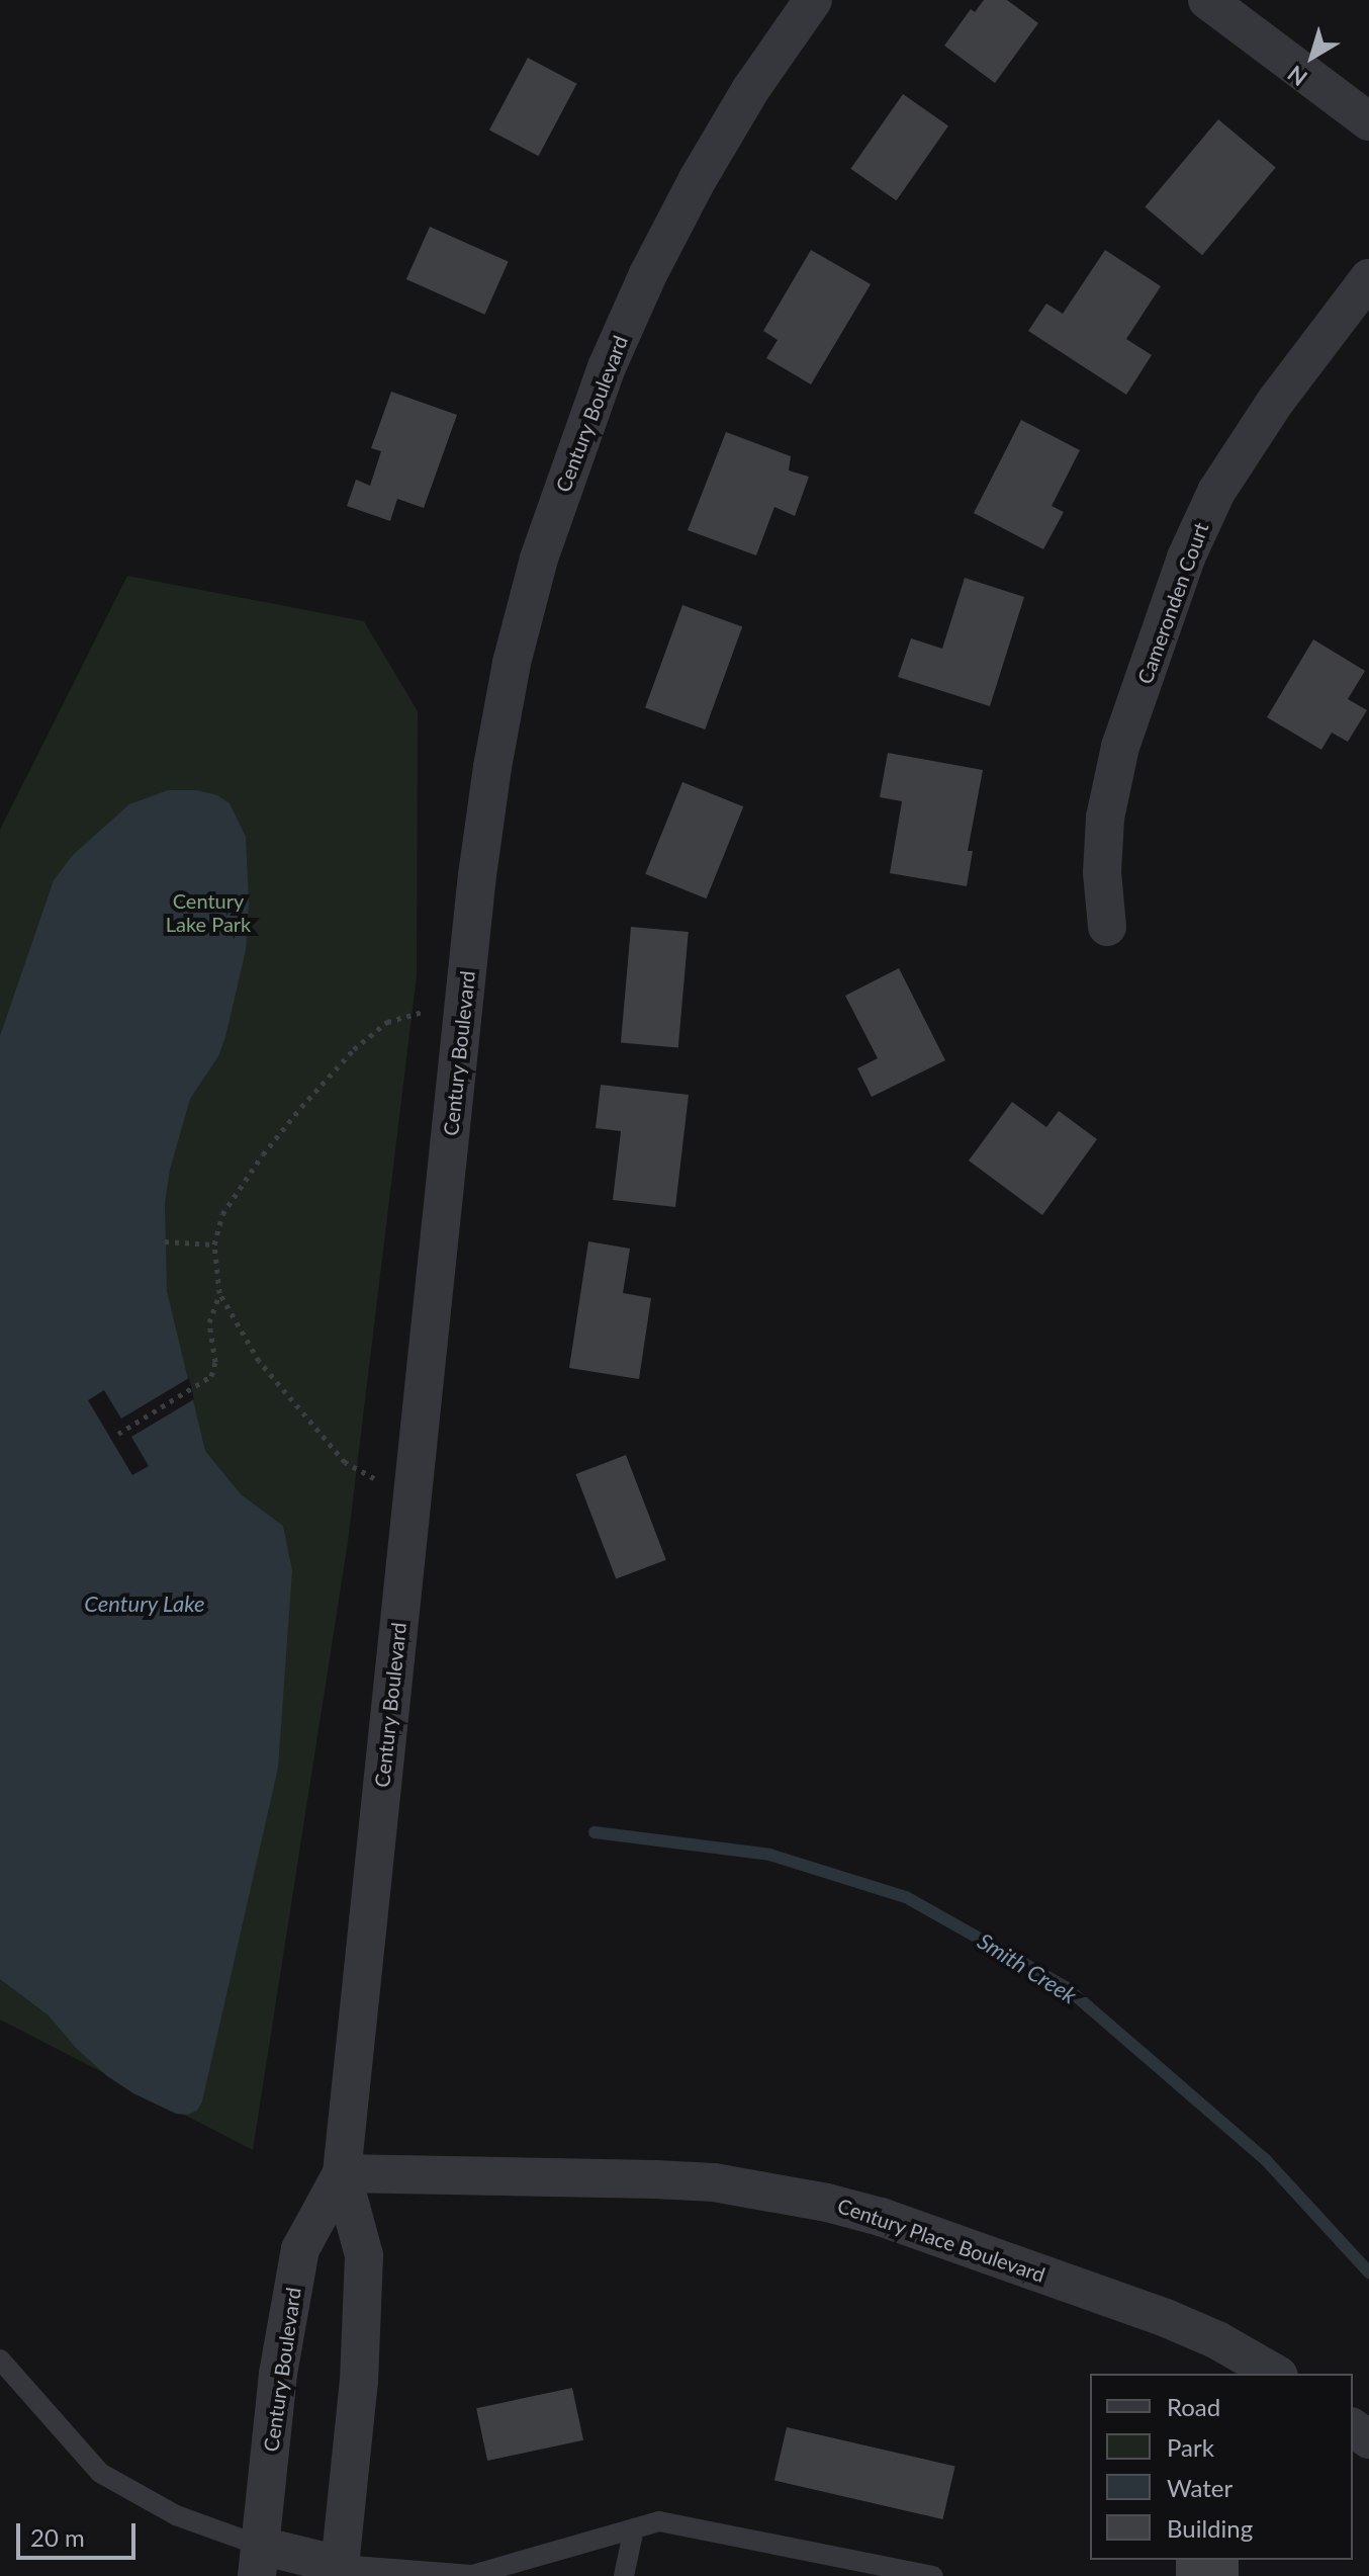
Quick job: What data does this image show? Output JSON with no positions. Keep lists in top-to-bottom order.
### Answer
{
  "streets": {
    "street": ["Century Boulevard", "Cameronden Court", "Century Place Boulevard"]
  },
  "crossings": [
    ["Century Boulevard", "Century Place Boulevard"]
  ],
  "water": ["Century Lake", "Smith Creek"],
  "parks": ["Century Lake Park"],
  "legend": [
    "Road",
    "Park",
    "Water",
    "Building"
  ],
  "scale_bar": "20 m",
  "north": "bottom left"
}
